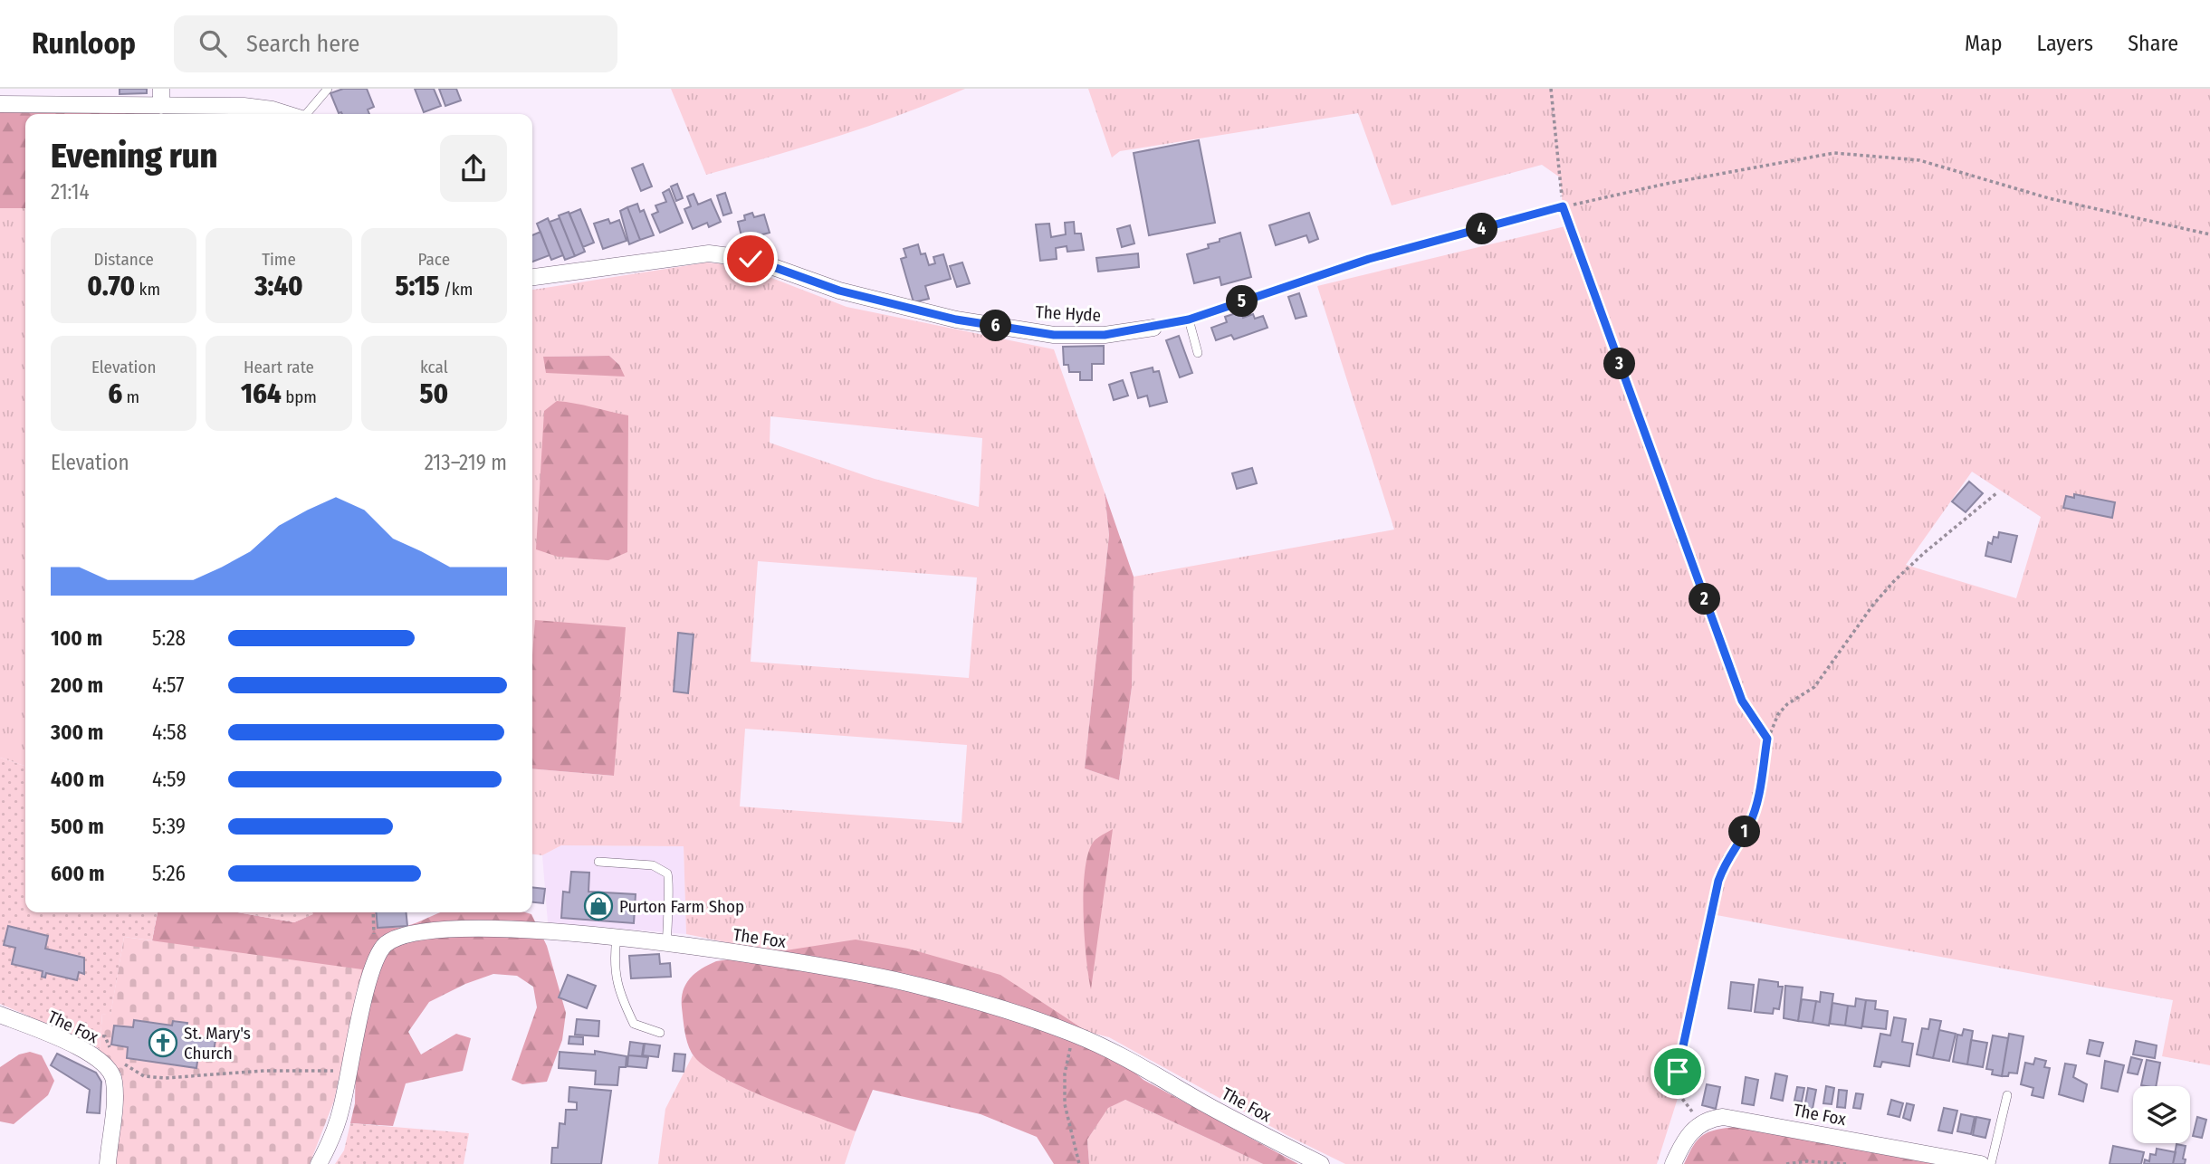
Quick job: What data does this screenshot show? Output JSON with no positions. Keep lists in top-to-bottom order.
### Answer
{
  "streets": {
    "street": ["The Hyde", "The Fox"]
  },
  "places": {
    "shop": ["Purton Farm Shop"],
    "church": ["St. Mary's Church"]
  },
  "page": {
    "header": "Runloop",
    "search": "Search here",
    "nav": ["Map", "Layers", "Share"],
    "heading": ["Evening run", "21:14"],
    "pins": [
      "4",
      "5",
      "6",
      "3",
      "2",
      "1"
    ],
    "stats": [
      ["Distance", "0.70 km"],
      ["Time", "3:40"],
      ["Pace", "5:15 /km"],
      ["Elevation", "6 m"],
      ["Heart rate", "164 bpm"],
      ["kcal", "50"]
    ],
    "chart": ["Elevation", "213–219 m"],
    "list": [
      {
        "name": "100 m",
        "note": "5:28"
      },
      {
        "name": "200 m",
        "note": "4:57"
      },
      {
        "name": "300 m",
        "note": "4:58"
      },
      {
        "name": "400 m",
        "note": "4:59"
      },
      {
        "name": "500 m",
        "note": "5:39"
      },
      {
        "name": "600 m",
        "note": "5:26"
      }
    ]
  }
}
